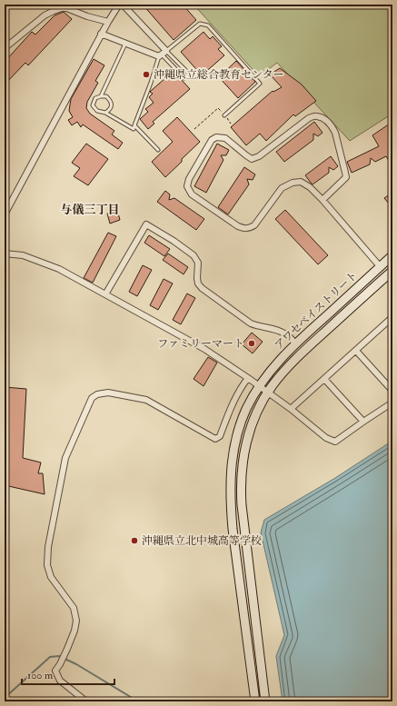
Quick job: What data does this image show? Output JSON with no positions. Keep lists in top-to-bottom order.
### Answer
{
  "streets": {
    "main road": ["アワセベイストリート"]
  },
  "districts": ["与儀三丁目"],
  "places": ["沖縄県立総合教育センター", "ファミリーマート", "沖縄県立北中城高等学校"],
  "scale_bar": "100 m"
}
